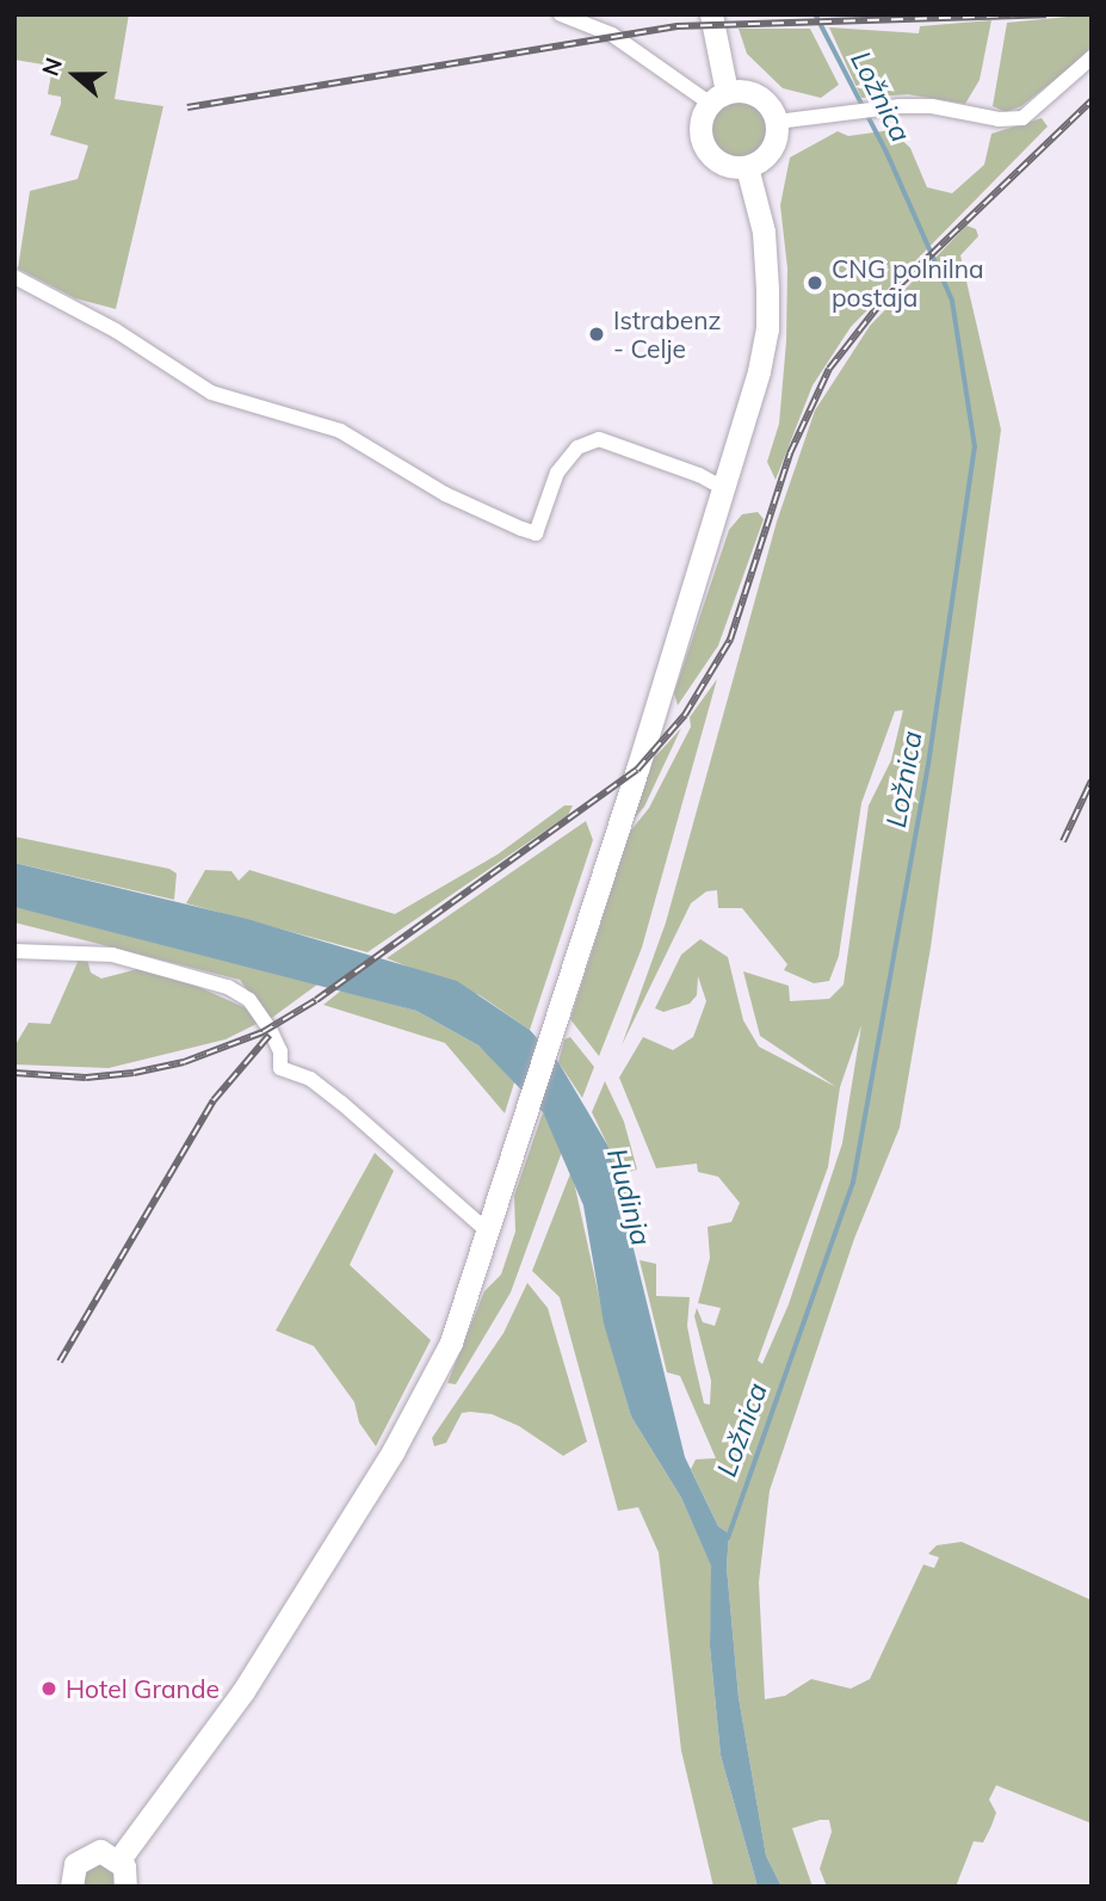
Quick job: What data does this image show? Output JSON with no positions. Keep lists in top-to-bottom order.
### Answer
{
  "water": ["Ložnica", "Hudinja"],
  "places": ["CNG polnilna postaja", "Istrabenz - Celje", "Hotel Grande"],
  "north": "left"
}
